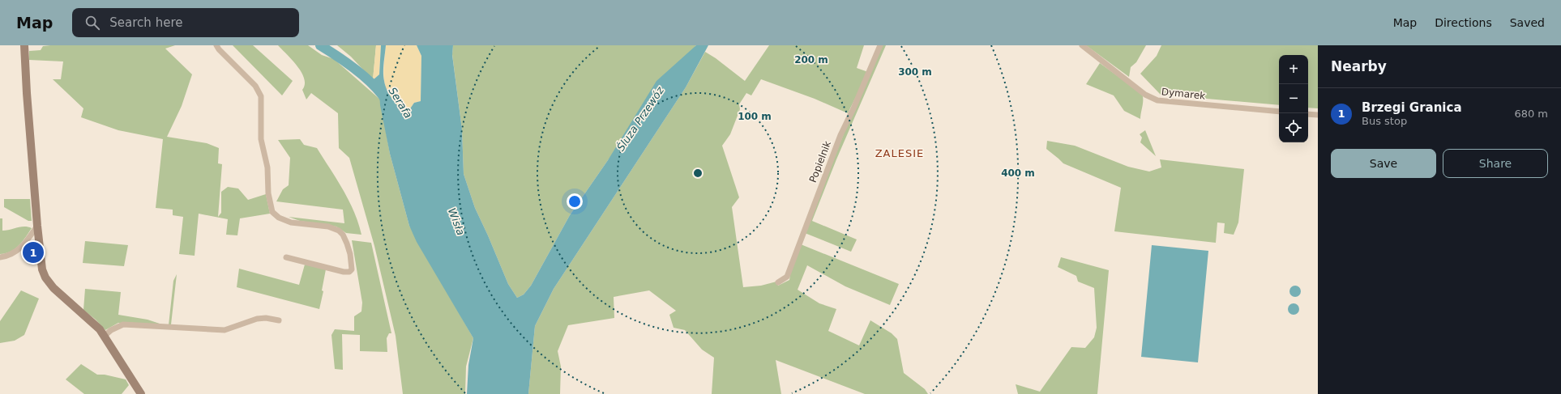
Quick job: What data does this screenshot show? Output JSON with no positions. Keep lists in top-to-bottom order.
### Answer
{
  "streets": {
    "street": ["Dymarek", "Popielnik"]
  },
  "districts": ["ZALESIE"],
  "water": ["Serafa", "Śluza Przewóz", "Wisła"],
  "page": {
    "header": "Map",
    "search": "Search here",
    "nav": ["Map", "Directions", "Saved"],
    "heading": "Nearby",
    "map_buttons": ["+", "−"],
    "list": [
      {
        "mark": "1",
        "name": "Brzegi Granica",
        "note": "Bus stop",
        "value": "680 m"
      }
    ],
    "buttons": ["Save", "Share"],
    "pins": "1"
  },
  "rings": [
    "200 m",
    "300 m",
    "100 m",
    "400 m"
  ]
}
